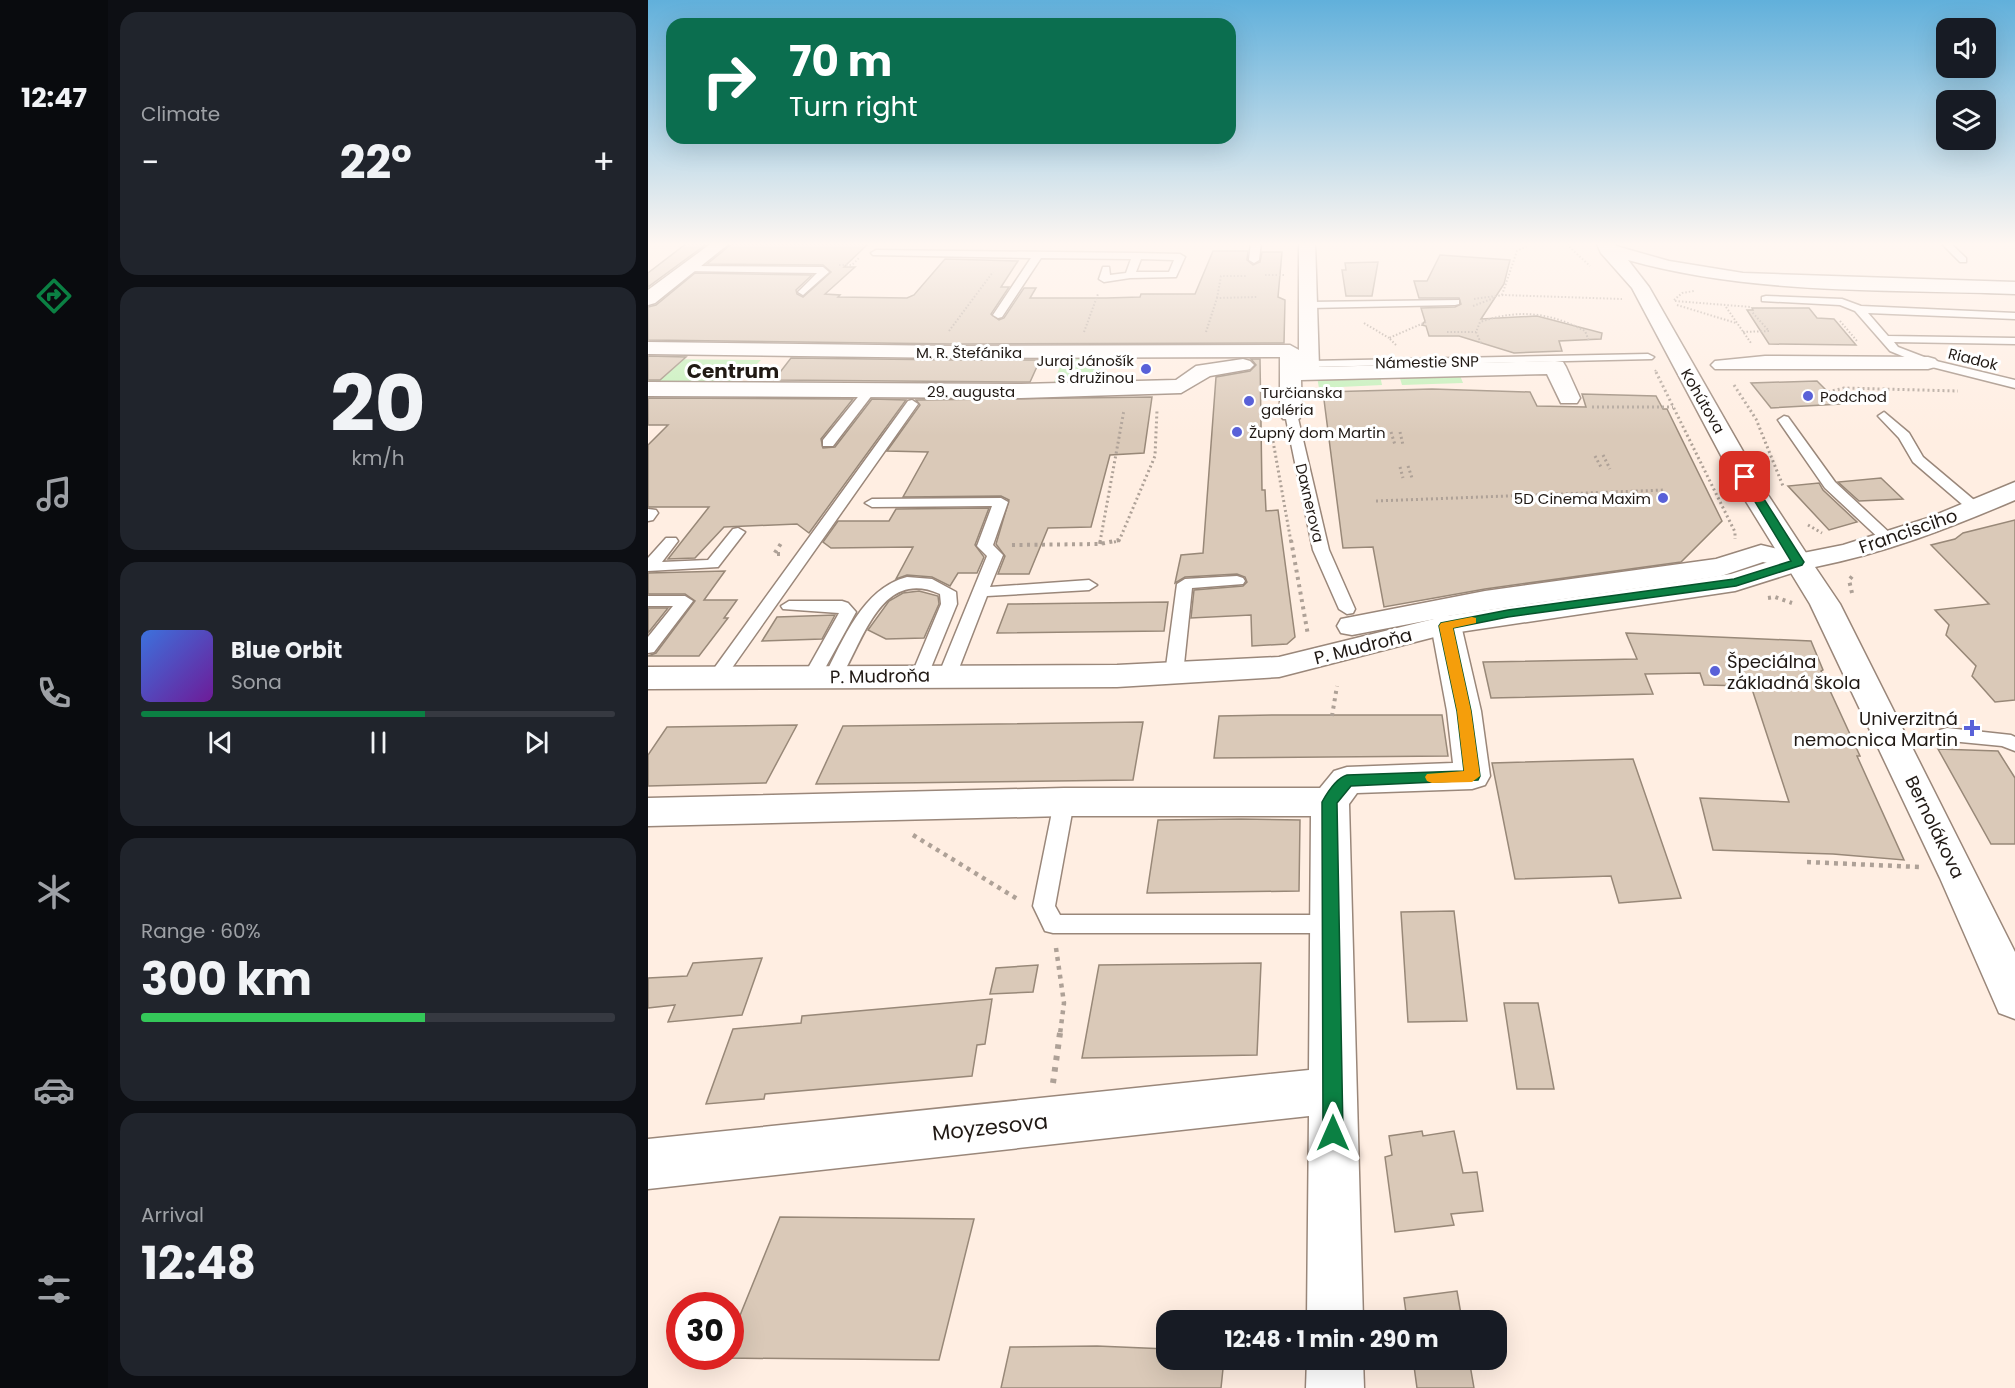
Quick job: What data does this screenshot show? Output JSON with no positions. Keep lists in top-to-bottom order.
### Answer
{
  "streets": {
    "street": [
      "M. R. Štefánika",
      "29. augusta",
      "Kohútova",
      "Daxnerova",
      "Francisciho",
      "P. Mudroňa",
      "Bernolákova",
      "Moyzesova"
    ],
    "lane": ["Riadok", "Námestie SNP"]
  },
  "crossings": [
    ["M. R. Štefánika", "29. augusta"],
    ["Námestie SNP", "29. augusta"],
    ["Námestie SNP", "Daxnerova"],
    ["29. augusta", "Daxnerova"],
    ["Kohútova", "Francisciho"],
    ["Kohútova", "P. Mudroňa"],
    ["Kohútova", "Bernolákova"],
    ["Daxnerova", "P. Mudroňa"],
    ["Francisciho", "P. Mudroňa"],
    ["Francisciho", "Bernolákova"],
    ["P. Mudroňa", "Bernolákova"]
  ],
  "districts": ["Centrum"],
  "places": {
    "other": [
      "Juraj Jánošík s družinou",
      "Podchod",
      "Turčianska galéria",
      "Župný dom Martin",
      "5D Cinema Maxim",
      "Špeciálna základná škola"
    ],
    "health": ["Univerzitná nemocnica Martin"]
  },
  "page": {
    "tabs": "12:47",
    "tile": [
      "Climate",
      ["20", "km/h"],
      ["Range · 60%", "300 km"],
      ["Arrival", "12:48"]
    ],
    "turn": ["70 m", "Turn right"],
    "heat": ["−", "22°", "+"],
    "song": ["Blue Orbit", "Sona"],
    "limit": "30",
    "trip": "12:48 · 1 min · 290 m"
  }
}
